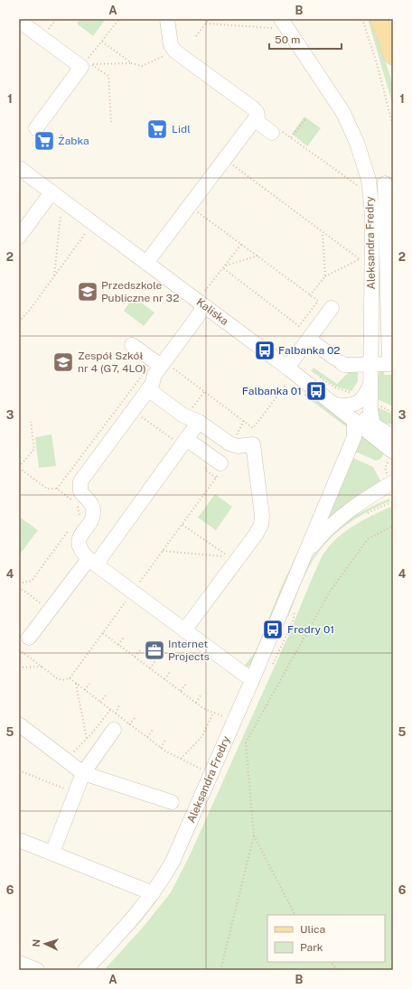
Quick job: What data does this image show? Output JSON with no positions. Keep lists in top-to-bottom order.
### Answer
{
  "streets": {
    "street": ["Aleksandra Fredry", "Kaliska"]
  },
  "crossings": [
    ["Aleksandra Fredry", "Kaliska"]
  ],
  "places": {
    "supermarket": ["Lidl", "Żabka"],
    "school or university": ["Przedszkole Publiczne nr 32", "Zespół Szkół nr 4 (G7, 4LO)"],
    "bus stop": ["Falbanka 02", "Falbanka 01", "Fredry 01"],
    "office": ["Internet Projects"]
  },
  "legend": ["Ulica", "Park"],
  "scale_bar": "50 m",
  "north": "left",
  "grid": {
    "columns": ["A", "B"],
    "rows": [
      "1",
      "2",
      "3",
      "4",
      "5",
      "6"
    ]
  }
}
